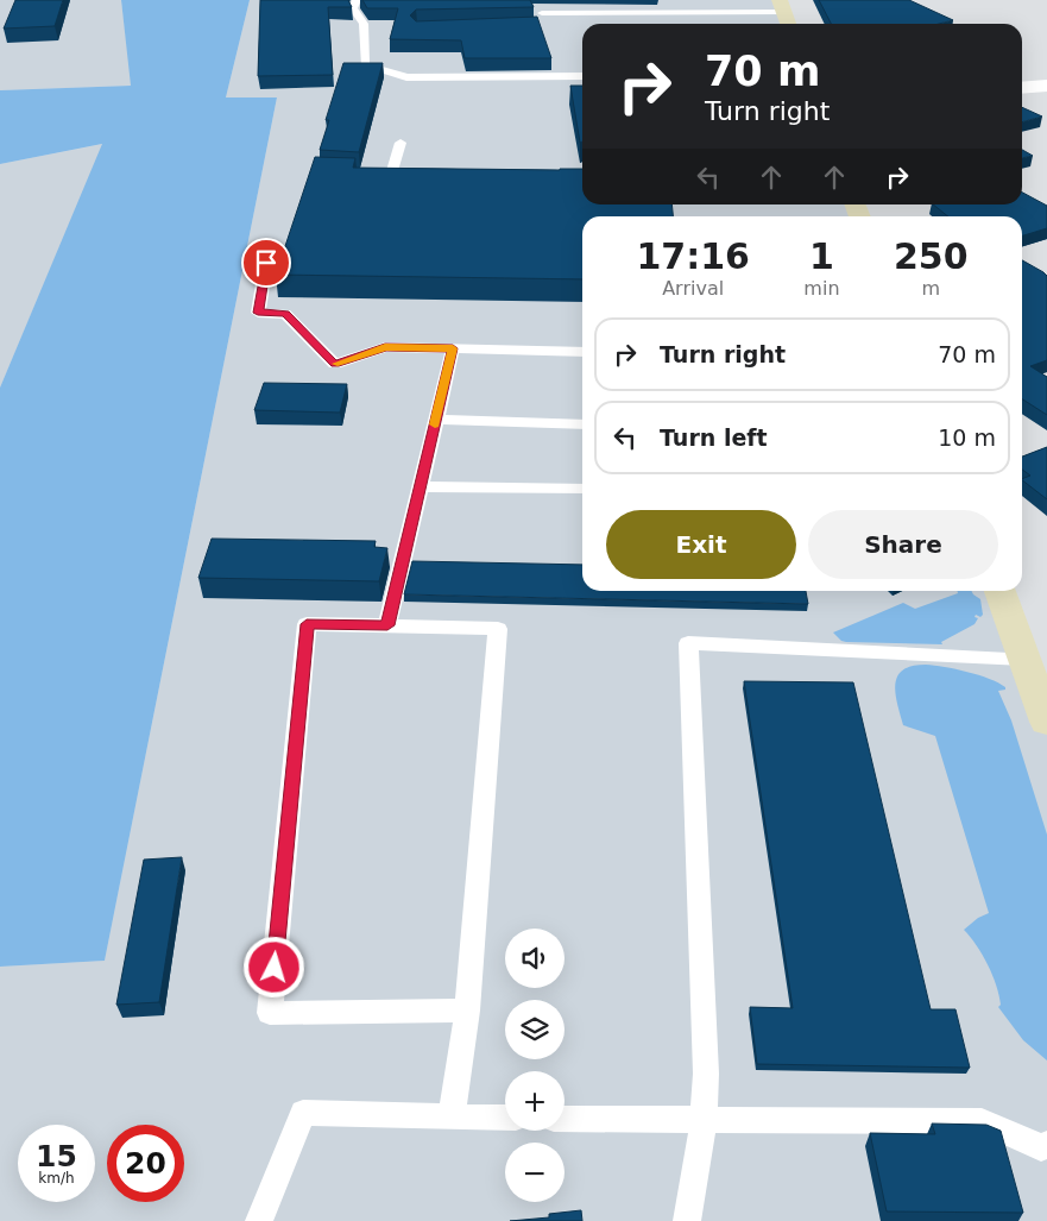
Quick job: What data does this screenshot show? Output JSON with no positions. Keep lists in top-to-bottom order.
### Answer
{
  "page": {
    "turn": ["70 m", "Turn right"],
    "eta": [
      "17:16",
      "Arrival",
      "1",
      "min",
      "250",
      "m"
    ],
    "list": [
      {
        "name": "Turn right",
        "value": "70 m"
      },
      {
        "name": "Turn left",
        "value": "10 m"
      }
    ],
    "buttons": ["Exit", "Share"],
    "map_buttons": ["+", "−"],
    "speed": "15 km/h",
    "limit": "20"
  }
}
